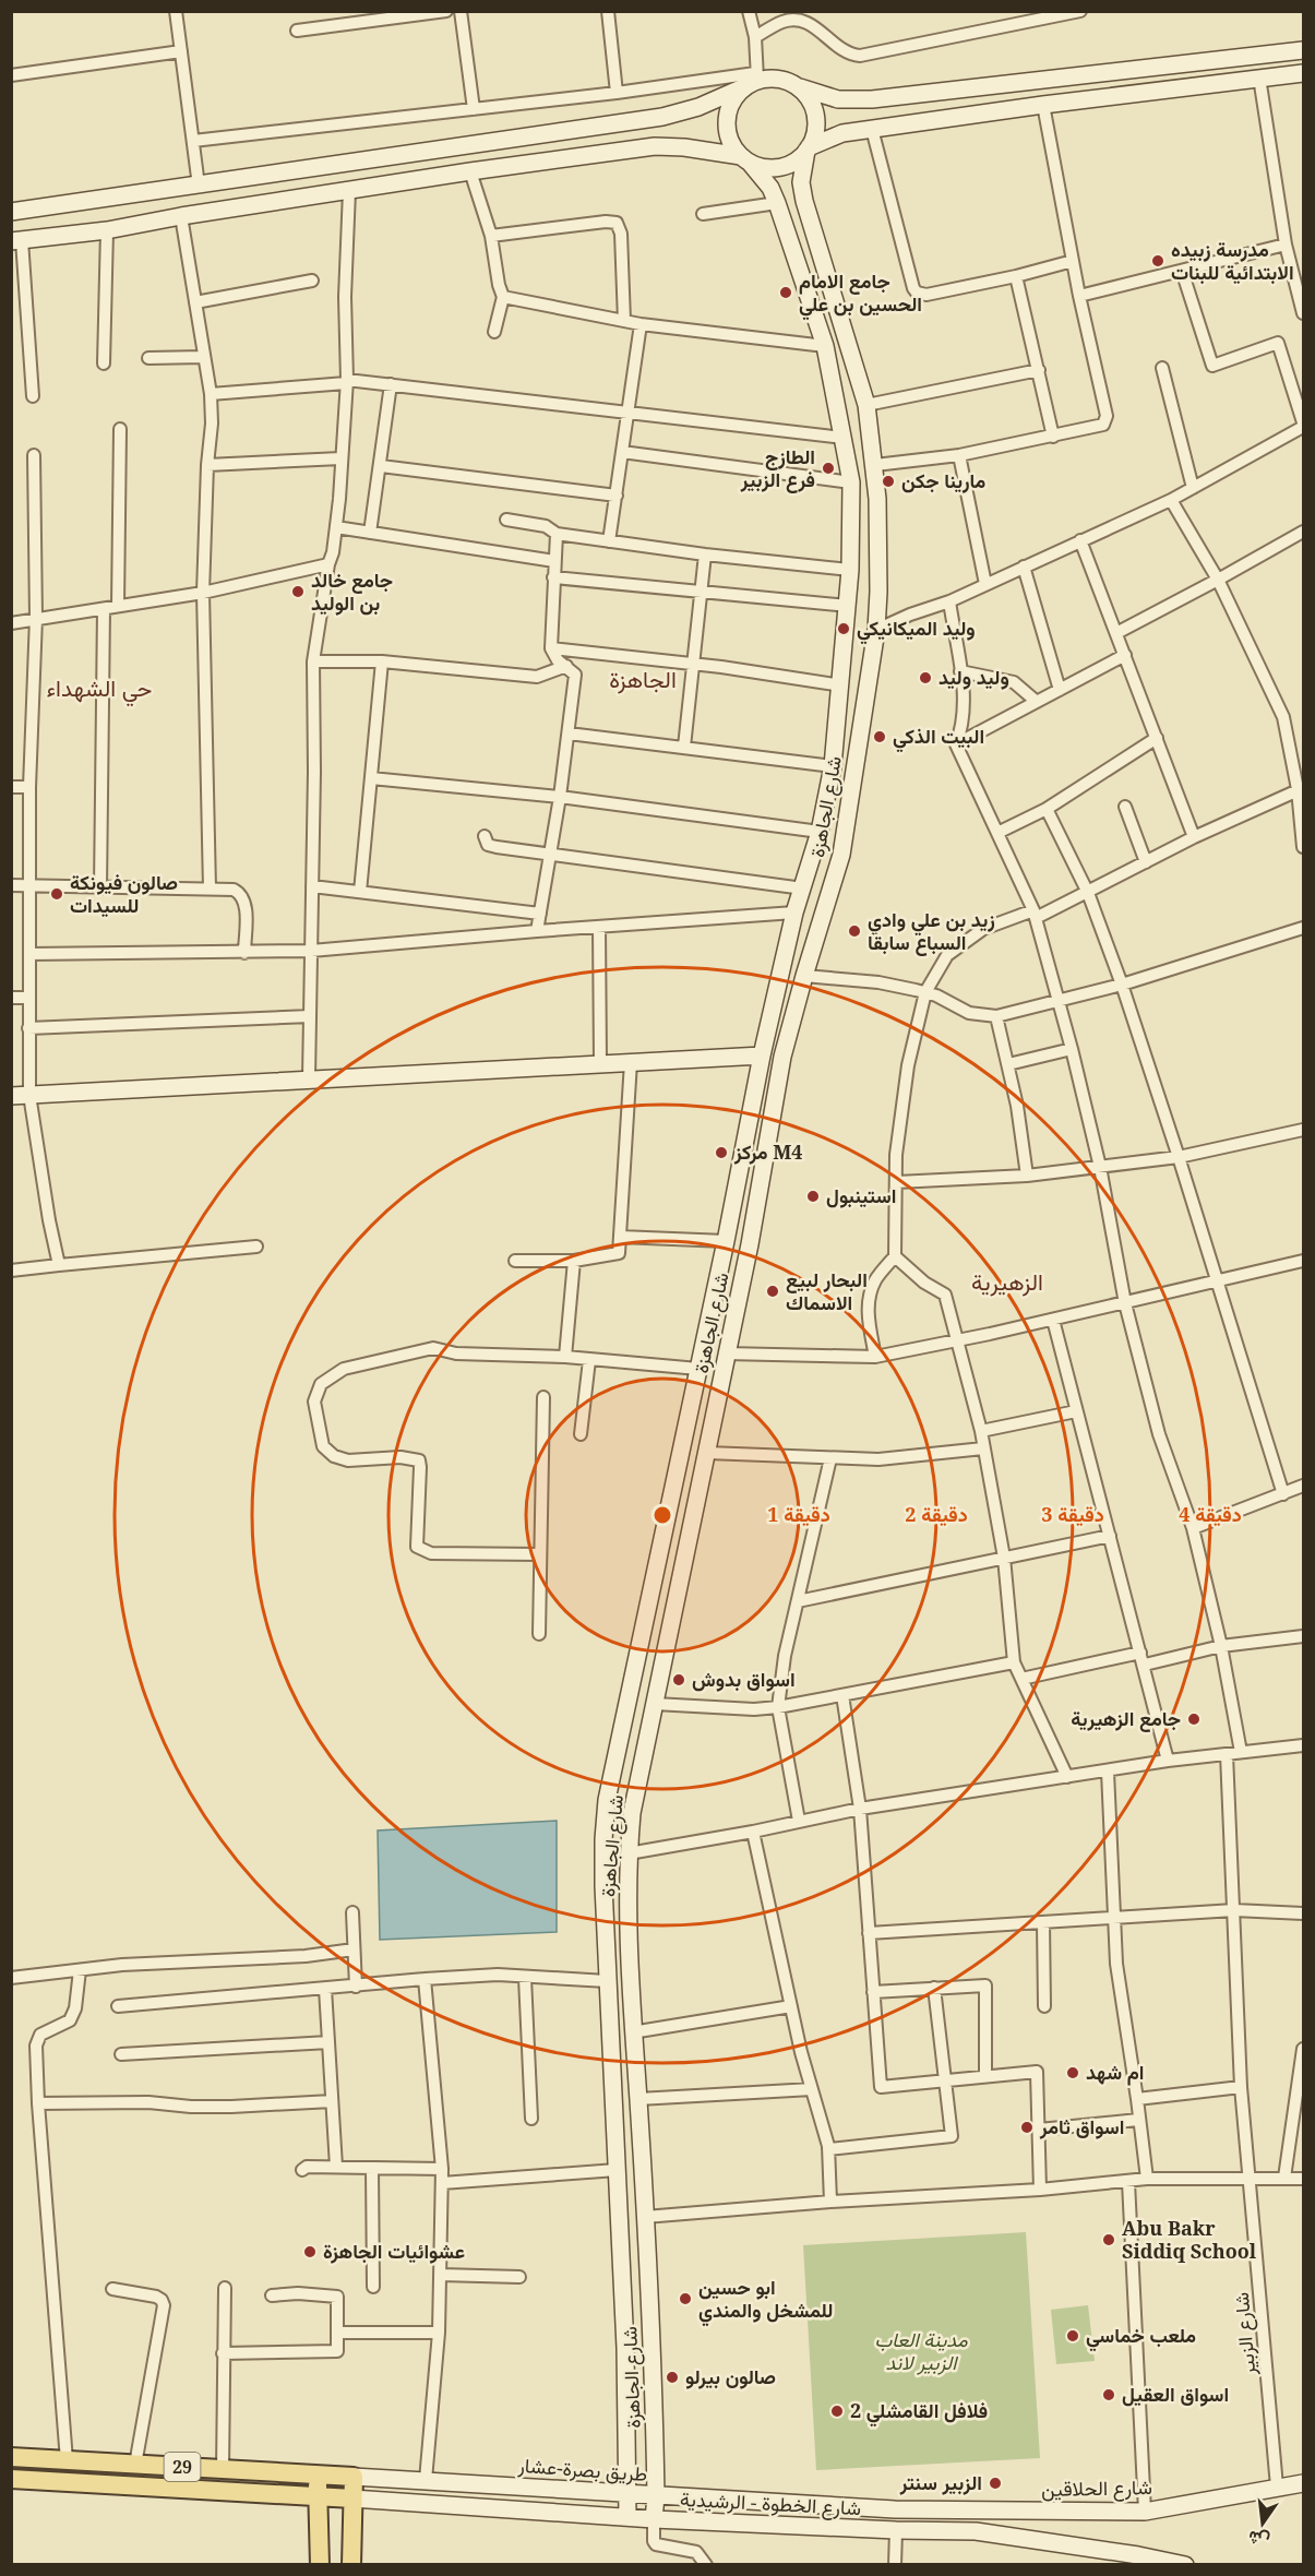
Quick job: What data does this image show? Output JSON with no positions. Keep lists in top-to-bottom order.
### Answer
{
  "streets": {
    "main road": ["29"],
    "street": [
      "شارع الجاهزة",
      "شارع الزبير",
      "طريق بصرة-عشار",
      "شارع الحلاقين",
      "شارع الخطوة - الرشيدية"
    ]
  },
  "crossings": [
    ["شارع الجاهزة", "طريق بصرة-عشار"],
    ["شارع الجاهزة", "شارع الخطوة - الرشيدية"],
    ["شارع الزبير", "شارع الحلاقين"],
    ["29", "طريق بصرة-عشار"],
    ["29", "شارع الخطوة - الرشيدية"],
    ["طريق بصرة-عشار", "شارع الحلاقين"]
  ],
  "districts": ["الجاهزة", "حي الشهداء", "الزهيرية"],
  "parks": ["مدينة العاب الزبير لاند"],
  "places": [
    "مدرسة زبيده الابتدائية للبنات",
    "جامع الامام الحسين بن علي",
    "الطازج فرع الزبير",
    "مارينا جكن",
    "جامع خالد بن الوليد",
    "وليد الميكانيكي",
    "وليد وليد",
    "البيت الذكي",
    "صالون فيونكة للسيدات",
    "زيد بن علي وادي السباع سابقا",
    "مركز M4",
    "استينبول",
    "البحار لبيع الاسماك",
    "اسواق بدوش",
    "جامع الزهيرية",
    "ام شهد",
    "اسواق ثامر",
    "Abu Bakr Siddiq School",
    "عشوائيات الجاهزة",
    "ابو حسين للمشخل والمندي",
    "ملعب خماسي",
    "صالون بيرلو",
    "اسواق العقيل",
    "فلافل القامشلي 2",
    "الزبير سنتر"
  ],
  "north": "bottom",
  "rings": [
    "1 دقيقة",
    "2 دقيقة",
    "3 دقيقة",
    "4 دقيقة"
  ]
}
